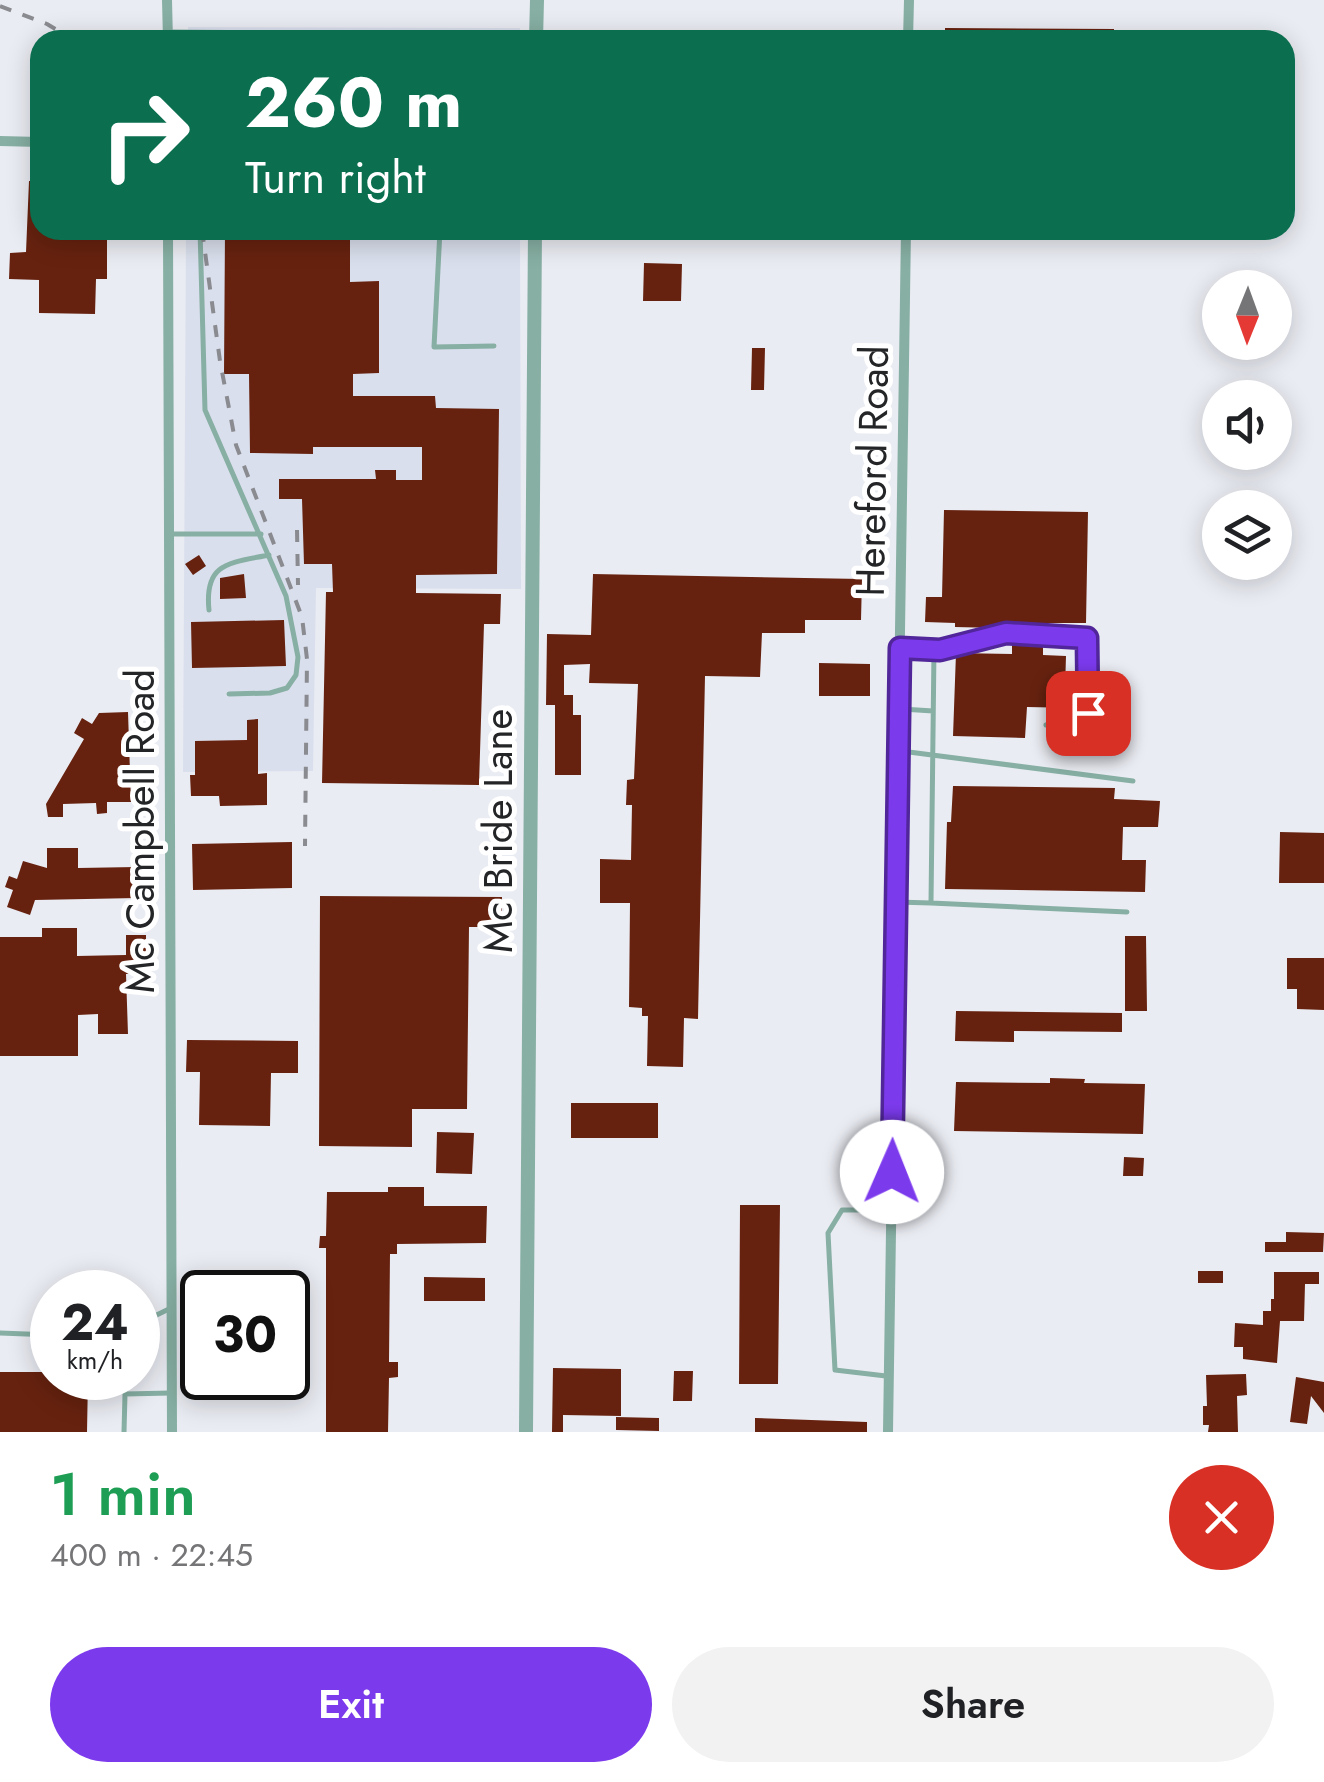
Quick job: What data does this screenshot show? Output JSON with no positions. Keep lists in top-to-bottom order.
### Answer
{
  "streets": {
    "street": ["Hereford Road", "Mc Campbell Road", "Mc Bride Lane"]
  },
  "north": "bottom",
  "page": {
    "turn": ["260 m", "Turn right"],
    "speed": "24 km/h",
    "limit": "30",
    "heading": ["1 min", "400 m · 22:45"],
    "buttons": ["Exit", "Share"]
  }
}
